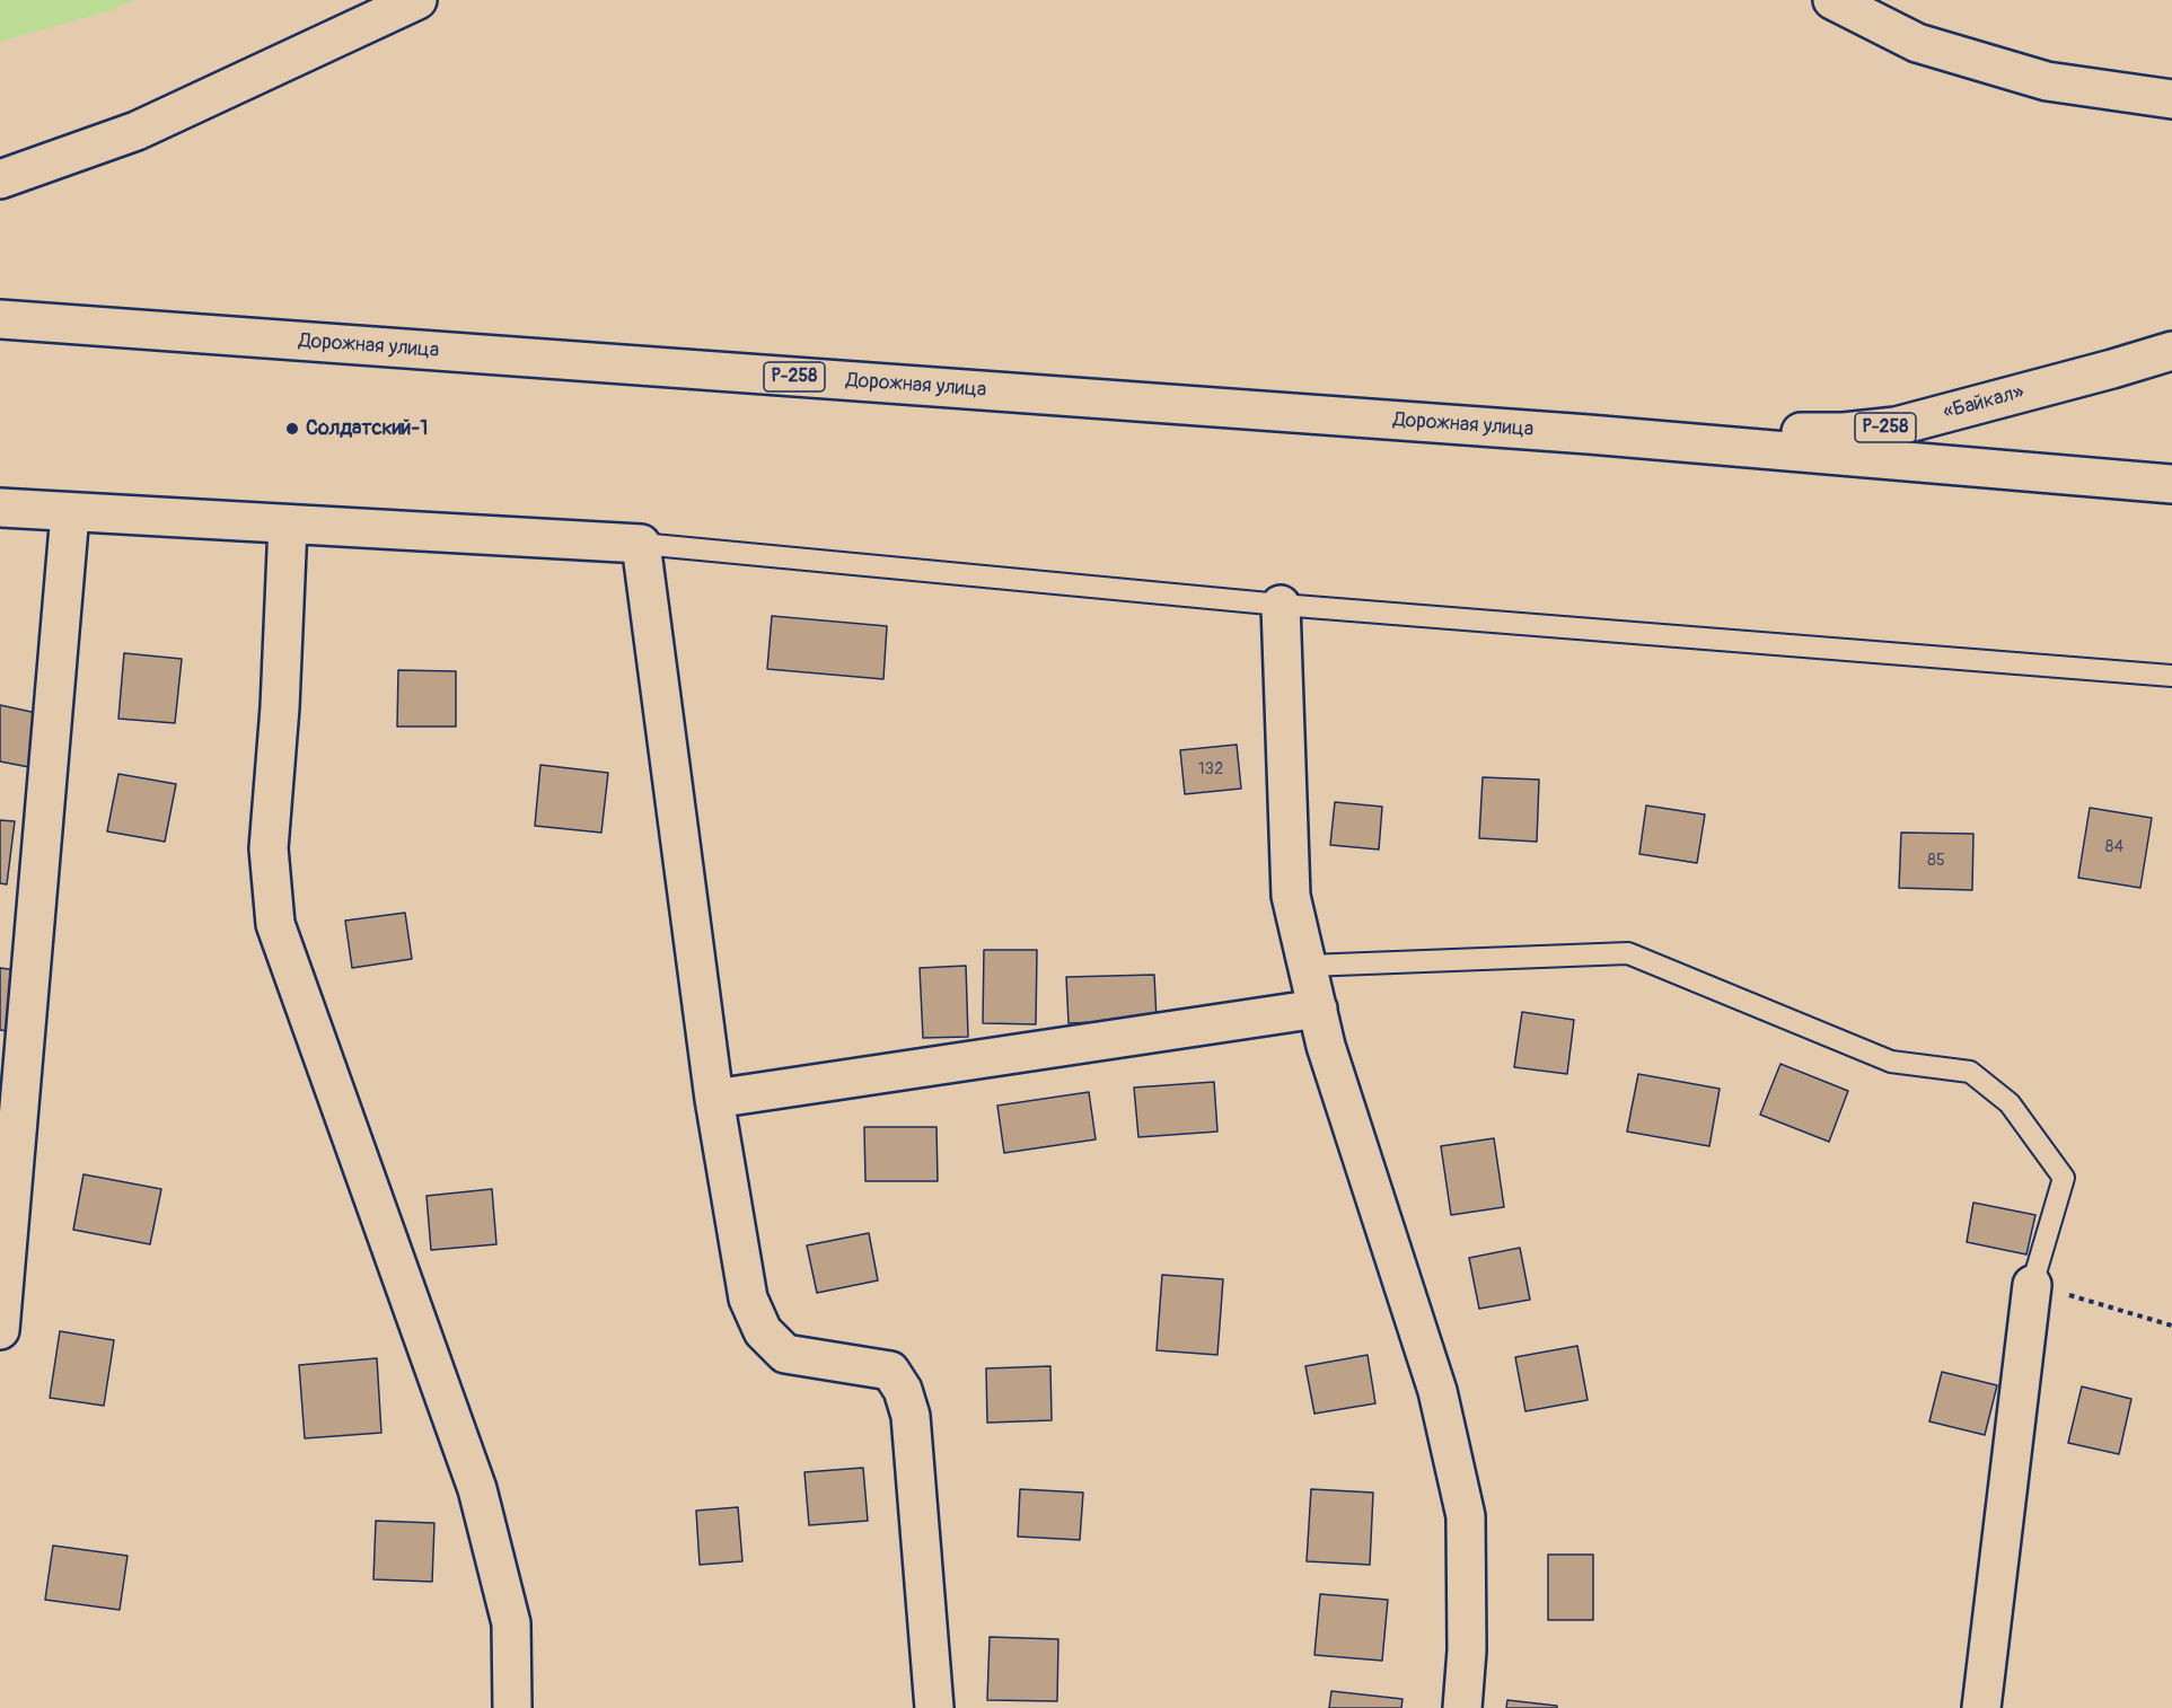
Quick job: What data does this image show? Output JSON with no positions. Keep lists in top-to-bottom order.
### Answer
{
  "streets": {
    "main road": ["Дорожная улица", "Р-258", "«Байкал»"]
  },
  "crossings": [
    ["Дорожная улица", "«Байкал»"]
  ],
  "places": ["Солдатский-1"],
  "house_numbers": ["132", "84", "85"]
}
